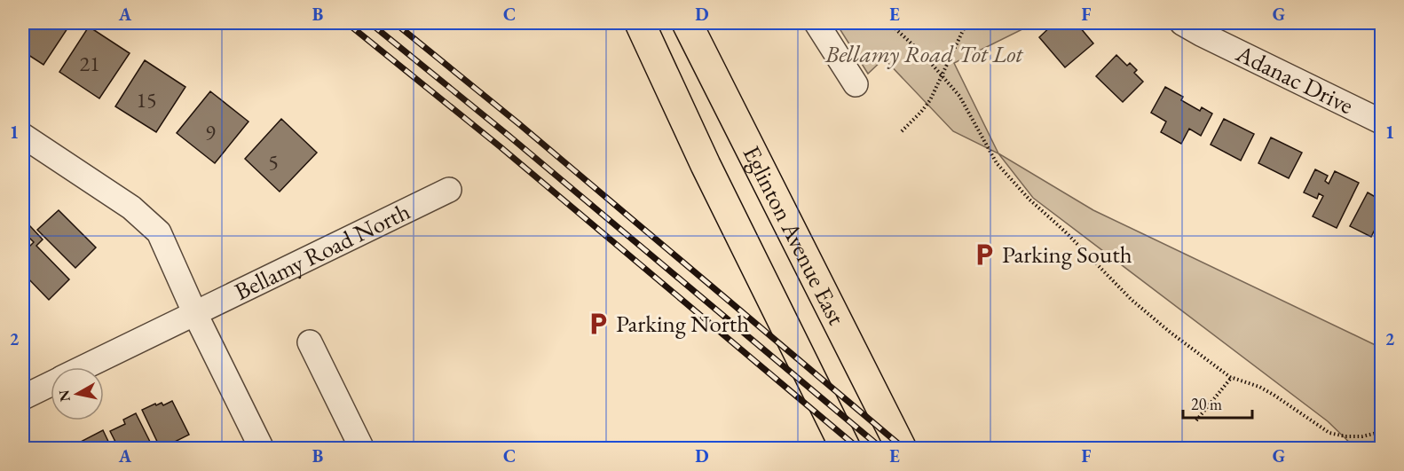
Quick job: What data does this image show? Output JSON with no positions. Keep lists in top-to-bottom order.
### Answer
{
  "streets": {
    "main road": ["Eglinton Avenue East"],
    "street": ["Adanac Drive", "Bellamy Road North"]
  },
  "parks": ["Bellamy Road Tot Lot"],
  "places": {
    "parking": ["Parking South", "Parking North"]
  },
  "house_numbers": [
    "21",
    "15",
    "9",
    "5"
  ],
  "scale_bar": "20 m",
  "north": "left",
  "grid": {
    "columns": [
      "A",
      "B",
      "C",
      "D",
      "E",
      "F",
      "G"
    ],
    "rows": ["1", "2"]
  }
}
